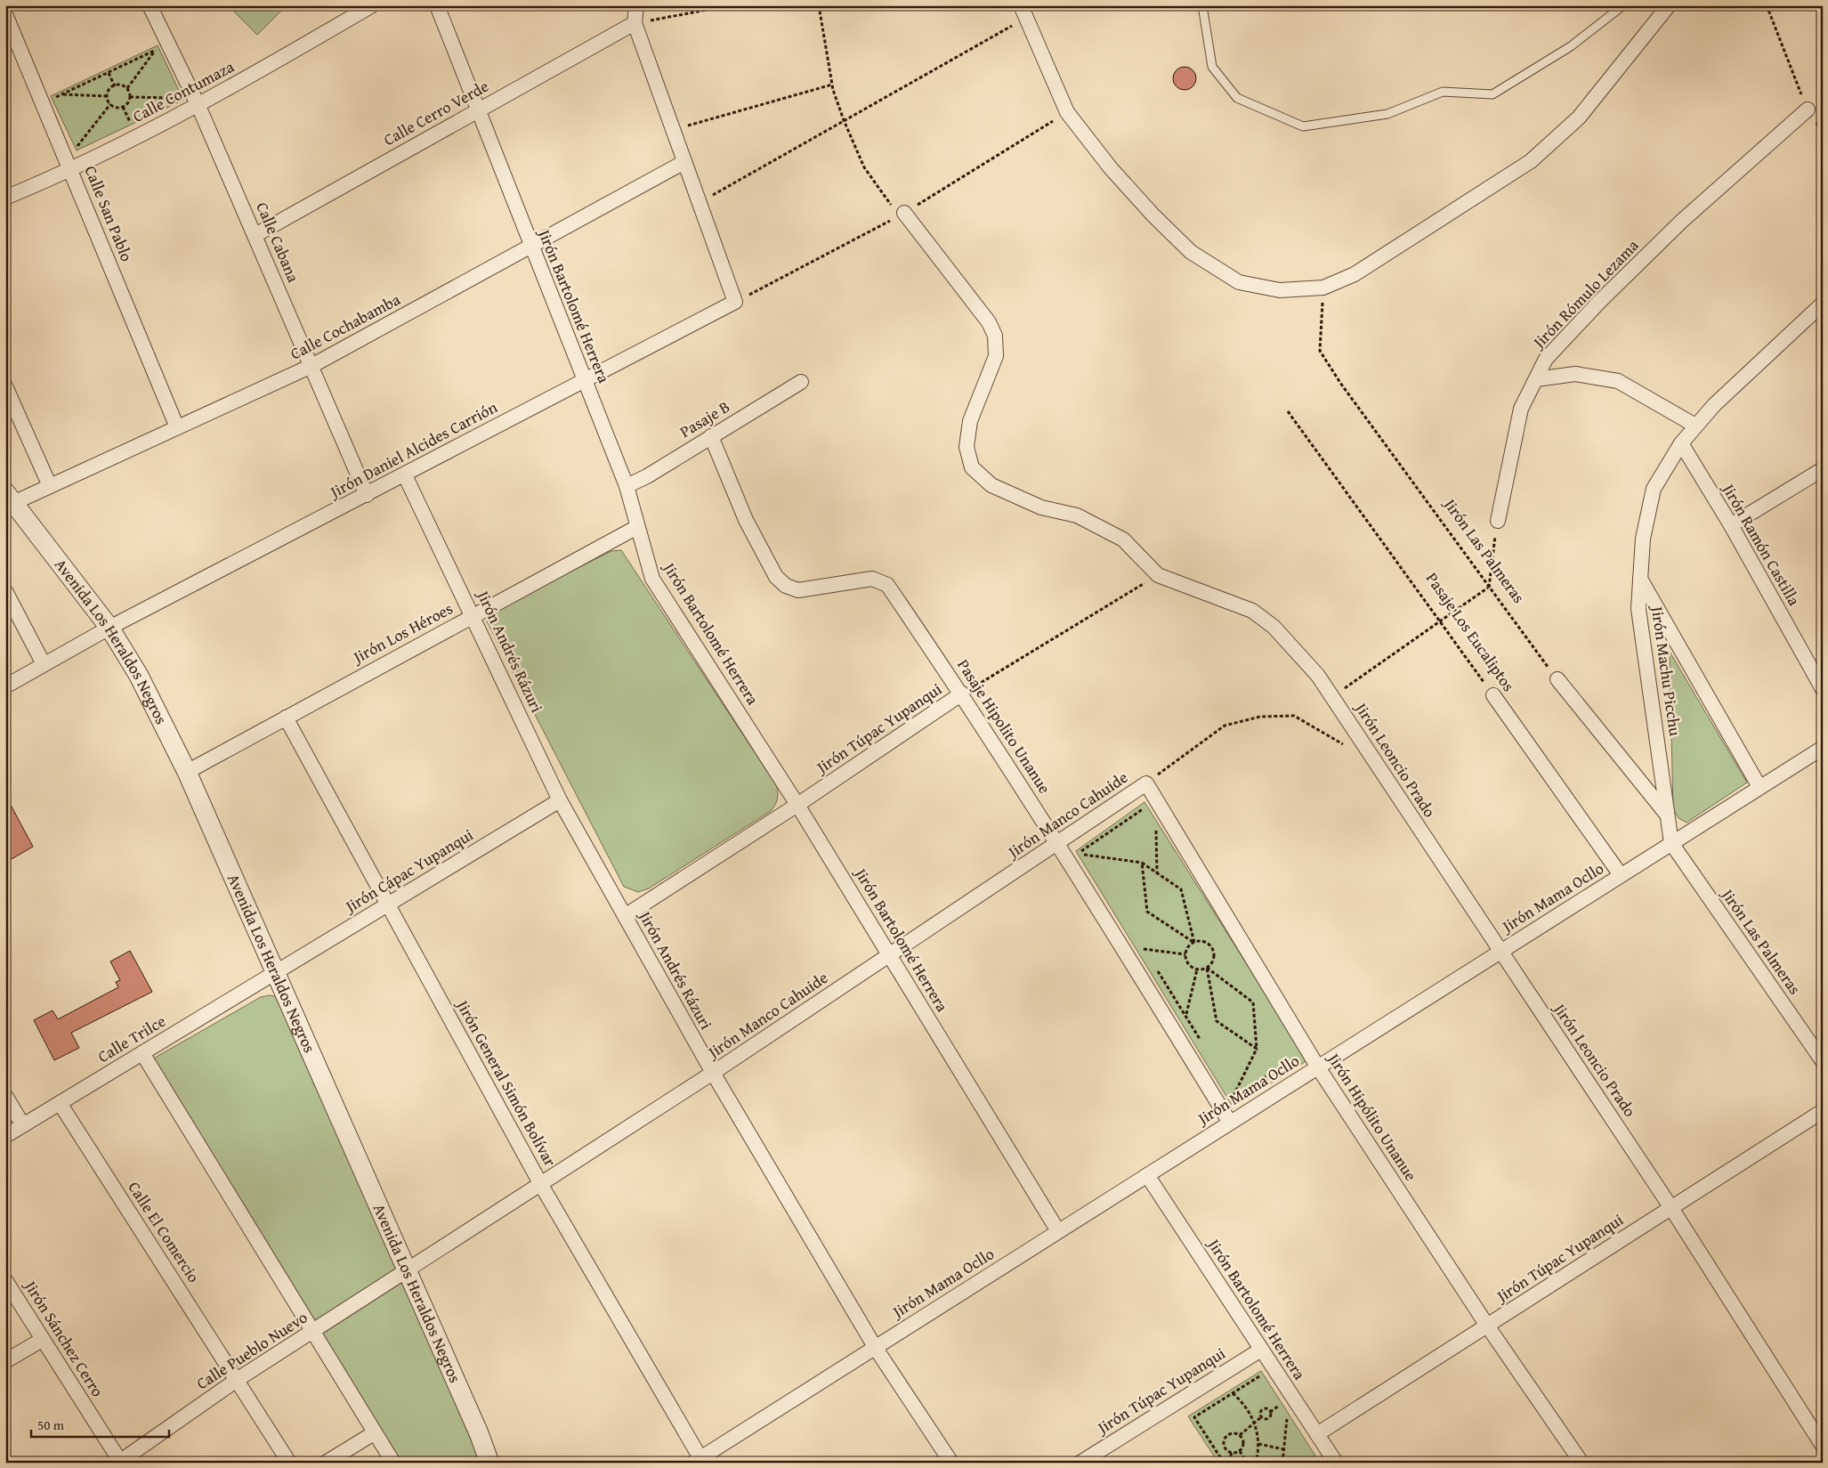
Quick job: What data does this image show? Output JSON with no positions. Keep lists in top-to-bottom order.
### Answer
{
  "streets": {
    "street": [
      "Calle Contumaza",
      "Calle Cerro Verde",
      "Calle San Pablo",
      "Calle Cabana",
      "Jirón Rómulo Lezama",
      "Jirón Bartolomé Herrera",
      "Calle Cochabamba",
      "Pasaje B",
      "Jirón Daniel Alcides Carrión",
      "Jirón Ramón Castilla",
      "Jirón Las Palmeras",
      "Pasaje Los Eucaliptos",
      "Jirón Los Héroes",
      "Avenida Los Heraldos Negros",
      "Jirón Andrés Rázuri",
      "Jirón Machu Picchu",
      "Pasaje Hipolito Unanue",
      "Jirón Túpac Yupanqui",
      "Jirón Leoncio Prado",
      "Jirón Manco Cahuide",
      "Jirón Cápac Yupanqui",
      "Jirón Mama Ocllo",
      "Calle Trilce",
      "Jirón General Simón Bolívar",
      "Jirón Hipólito Unanue",
      "Calle El Comercio",
      "Jirón Sánchez Cerro",
      "Calle Pueblo Nuevo"
    ]
  },
  "crossings": [
    ["Calle Contumaza", "Calle San Pablo"],
    ["Calle Contumaza", "Calle Cabana"],
    ["Calle Cerro Verde", "Calle Cabana"],
    ["Calle Cerro Verde", "Jirón Bartolomé Herrera"],
    ["Calle San Pablo", "Calle Cochabamba"],
    ["Calle Cabana", "Calle Cochabamba"],
    ["Calle Cabana", "Jirón Daniel Alcides Carrión"],
    ["Jirón Bartolomé Herrera", "Calle Cochabamba"],
    ["Jirón Bartolomé Herrera", "Pasaje B"],
    ["Jirón Bartolomé Herrera", "Jirón Daniel Alcides Carrión"],
    ["Jirón Bartolomé Herrera", "Jirón Los Héroes"],
    ["Jirón Bartolomé Herrera", "Jirón Túpac Yupanqui"],
    ["Jirón Bartolomé Herrera", "Jirón Manco Cahuide"],
    ["Jirón Bartolomé Herrera", "Jirón Mama Ocllo"],
    ["Calle Cochabamba", "Avenida Los Heraldos Negros"],
    ["Pasaje B", "Pasaje Hipolito Unanue"],
    ["Jirón Daniel Alcides Carrión", "Avenida Los Heraldos Negros"],
    ["Jirón Daniel Alcides Carrión", "Jirón Andrés Rázuri"],
    ["Jirón Ramón Castilla", "Jirón Machu Picchu"],
    ["Jirón Las Palmeras", "Jirón Machu Picchu"],
    ["Jirón Las Palmeras", "Jirón Mama Ocllo"],
    ["Pasaje Los Eucaliptos", "Jirón Mama Ocllo"],
    ["Jirón Los Héroes", "Avenida Los Heraldos Negros"],
    ["Jirón Los Héroes", "Jirón Andrés Rázuri"],
    ["Jirón Los Héroes", "Jirón General Simón Bolívar"],
    ["Avenida Los Heraldos Negros", "Jirón Manco Cahuide"],
    ["Avenida Los Heraldos Negros", "Jirón Cápac Yupanqui"],
    ["Avenida Los Heraldos Negros", "Calle Trilce"],
    ["Avenida Los Heraldos Negros", "Calle Pueblo Nuevo"],
    ["Jirón Andrés Rázuri", "Jirón Túpac Yupanqui"],
    ["Jirón Andrés Rázuri", "Jirón Manco Cahuide"],
    ["Jirón Andrés Rázuri", "Jirón Cápac Yupanqui"],
    ["Jirón Andrés Rázuri", "Jirón Mama Ocllo"],
    ["Jirón Machu Picchu", "Jirón Mama Ocllo"],
    ["Pasaje Hipolito Unanue", "Jirón Túpac Yupanqui"],
    ["Pasaje Hipolito Unanue", "Jirón Manco Cahuide"],
    ["Pasaje Hipolito Unanue", "Jirón Mama Ocllo"],
    ["Jirón Túpac Yupanqui", "Jirón Leoncio Prado"],
    ["Jirón Túpac Yupanqui", "Jirón Hipólito Unanue"],
    ["Jirón Leoncio Prado", "Jirón Mama Ocllo"],
    ["Jirón Manco Cahuide", "Jirón General Simón Bolívar"],
    ["Jirón Manco Cahuide", "Jirón Hipólito Unanue"],
    ["Jirón Manco Cahuide", "Calle Pueblo Nuevo"],
    ["Jirón Cápac Yupanqui", "Calle Trilce"],
    ["Jirón Cápac Yupanqui", "Jirón General Simón Bolívar"],
    ["Jirón Mama Ocllo", "Jirón General Simón Bolívar"],
    ["Jirón Mama Ocllo", "Jirón Hipólito Unanue"],
    ["Calle Trilce", "Calle El Comercio"],
    ["Calle El Comercio", "Calle Pueblo Nuevo"],
    ["Jirón Sánchez Cerro", "Calle Pueblo Nuevo"]
  ],
  "scale_bar": "50 m"
}
